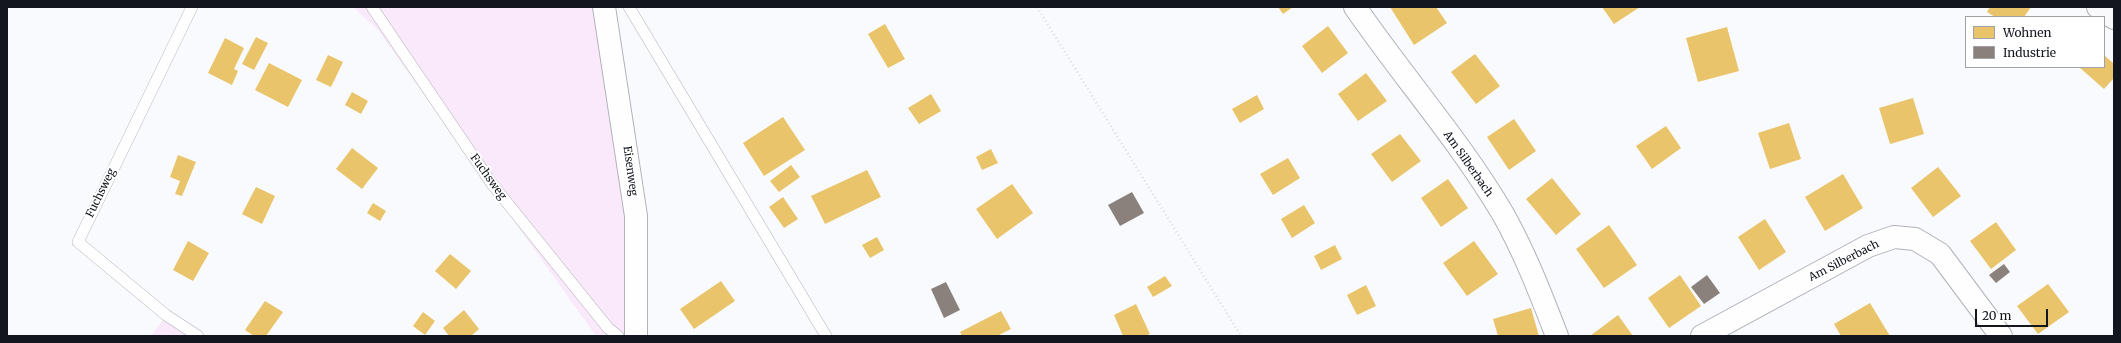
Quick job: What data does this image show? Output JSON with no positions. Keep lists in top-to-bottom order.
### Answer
{
  "streets": {
    "street": ["Am Silberbach", "Eisenweg"],
    "lane": ["Fuchsweg"]
  },
  "legend": ["Wohnen", "Industrie"],
  "scale_bar": "20 m"
}
